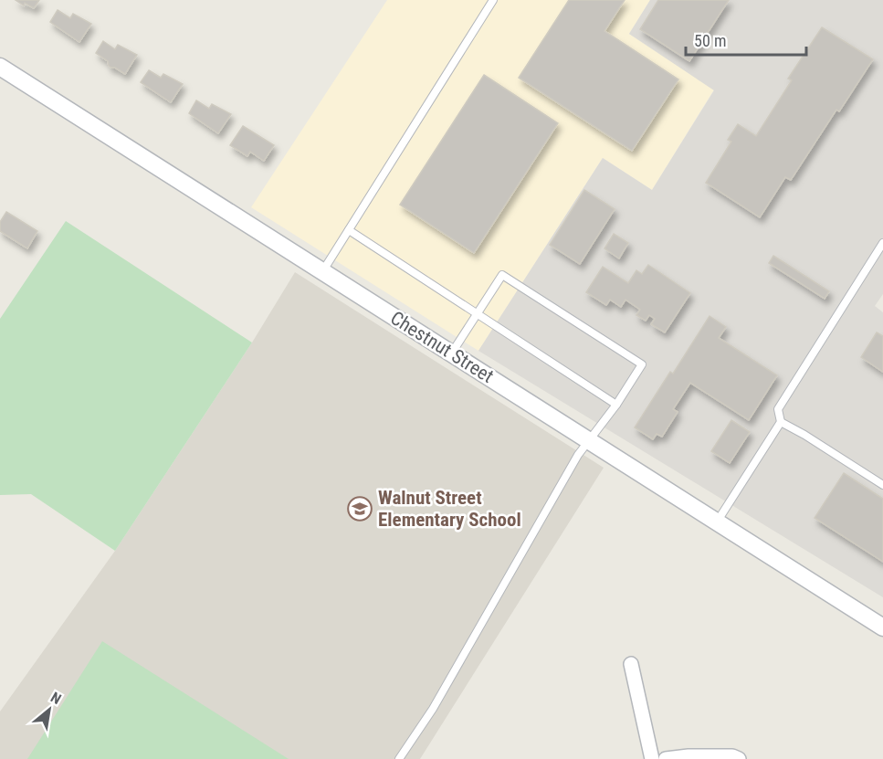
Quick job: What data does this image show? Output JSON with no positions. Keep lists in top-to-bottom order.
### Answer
{
  "streets": {
    "street": ["Chestnut Street"]
  },
  "places": {
    "school or university": ["Walnut Street Elementary School"]
  },
  "scale_bar": "50 m",
  "north": "top right"
}
